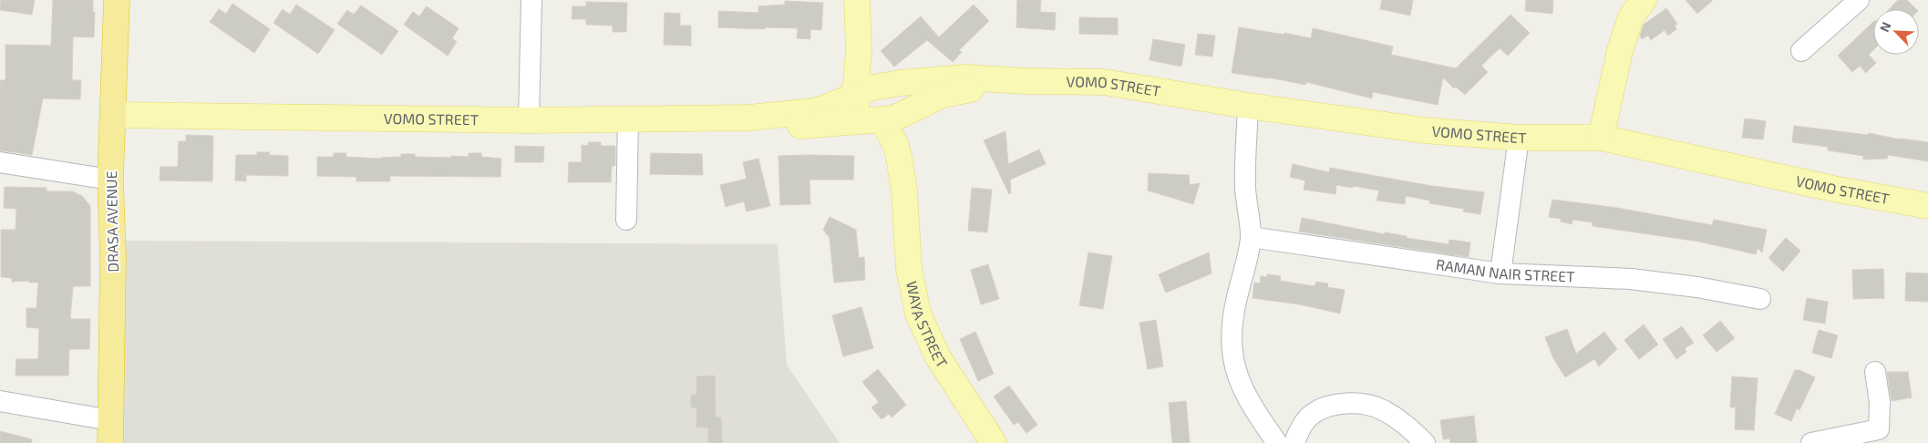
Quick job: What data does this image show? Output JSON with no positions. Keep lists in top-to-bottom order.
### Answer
{
  "streets": {
    "highway": ["DRASA AVENUE"],
    "main road": ["VOMO STREET", "WAYA STREET"],
    "street": ["RAMAN NAIR STREET"]
  },
  "crossings": [
    ["VOMO STREET", "DRASA AVENUE"],
    ["VOMO STREET", "WAYA STREET"]
  ],
  "north": "top left"
}
